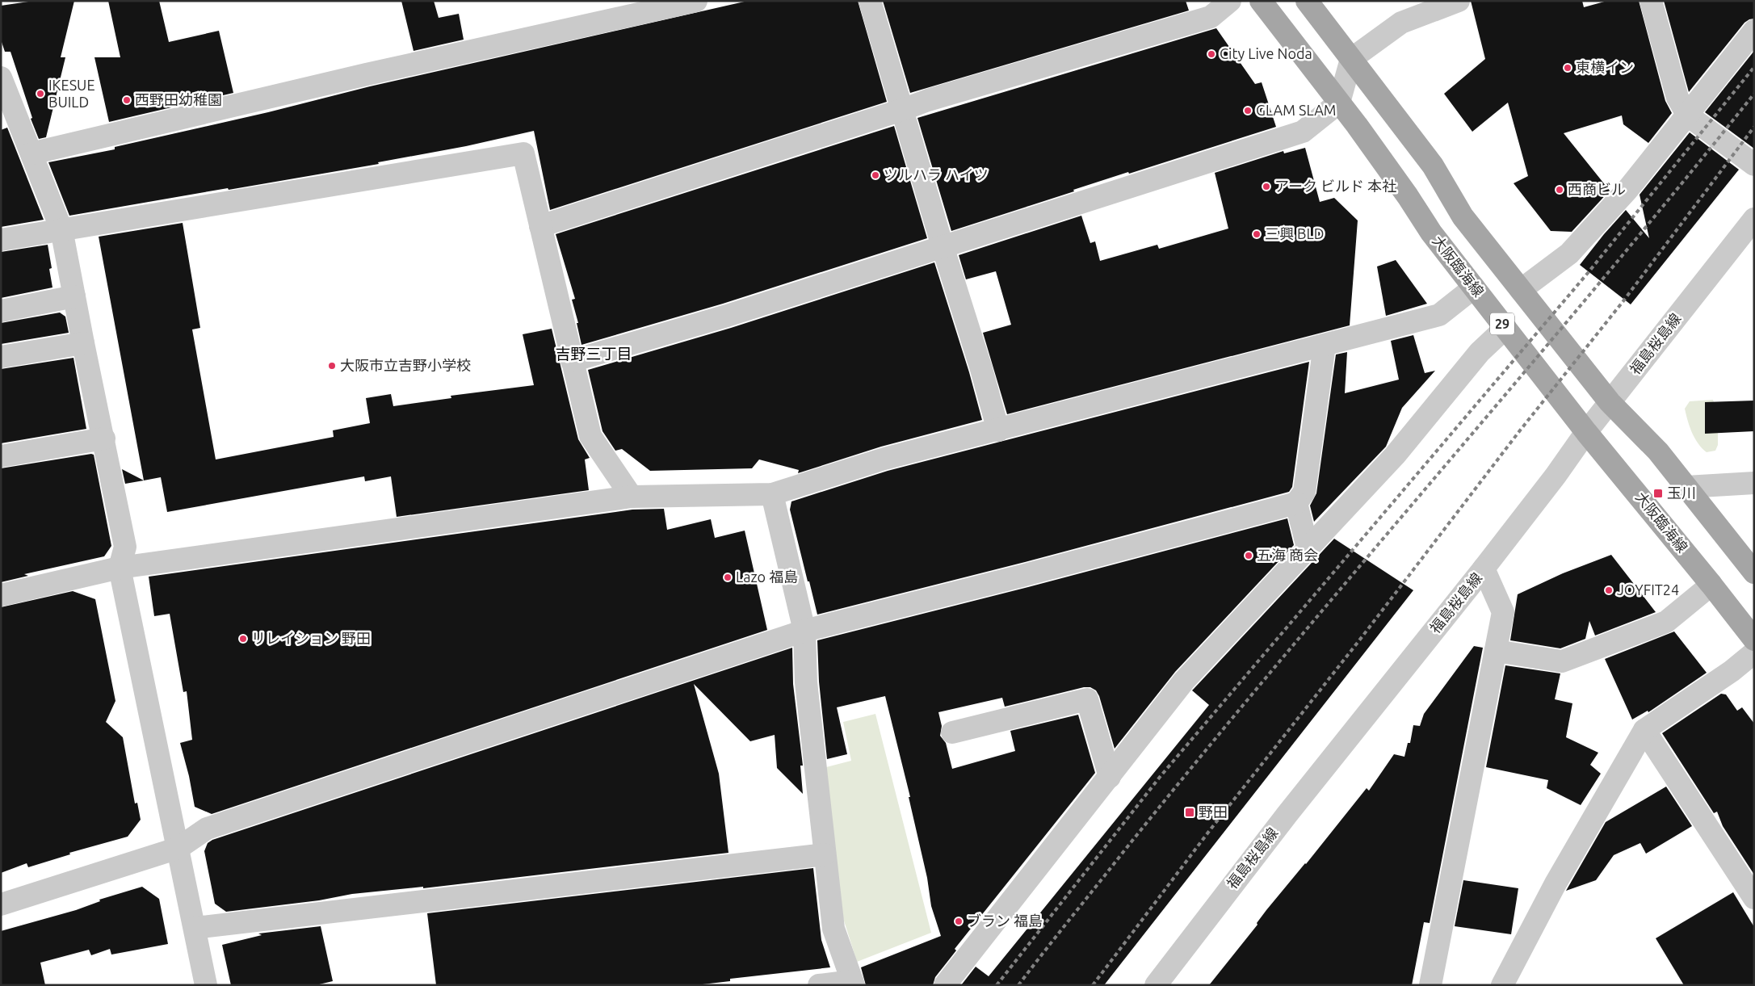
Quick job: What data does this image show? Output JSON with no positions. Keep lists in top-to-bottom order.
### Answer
{
  "streets": {
    "main road": ["大阪臨海線", "29"],
    "street": ["福島桜島線"]
  },
  "crossings": [
    ["大阪臨海線", "福島桜島線"]
  ],
  "districts": ["吉野三丁目"],
  "places": {
    "other": [
      "City Live Noda",
      "東横イン",
      "IKESUE BUILD",
      "西野田幼稚園",
      "GLAM SLAM",
      "ツルハラ ハイツ",
      "アーク ビルド 本社",
      "西商ビル",
      "三興 BLD",
      "大阪市立吉野小学校",
      "五海 商会",
      "Lazo 福島",
      "JOYFIT24",
      "リレイション 野田",
      "ブラン 福島"
    ],
    "transit": ["玉川", "野田"]
  }
}
